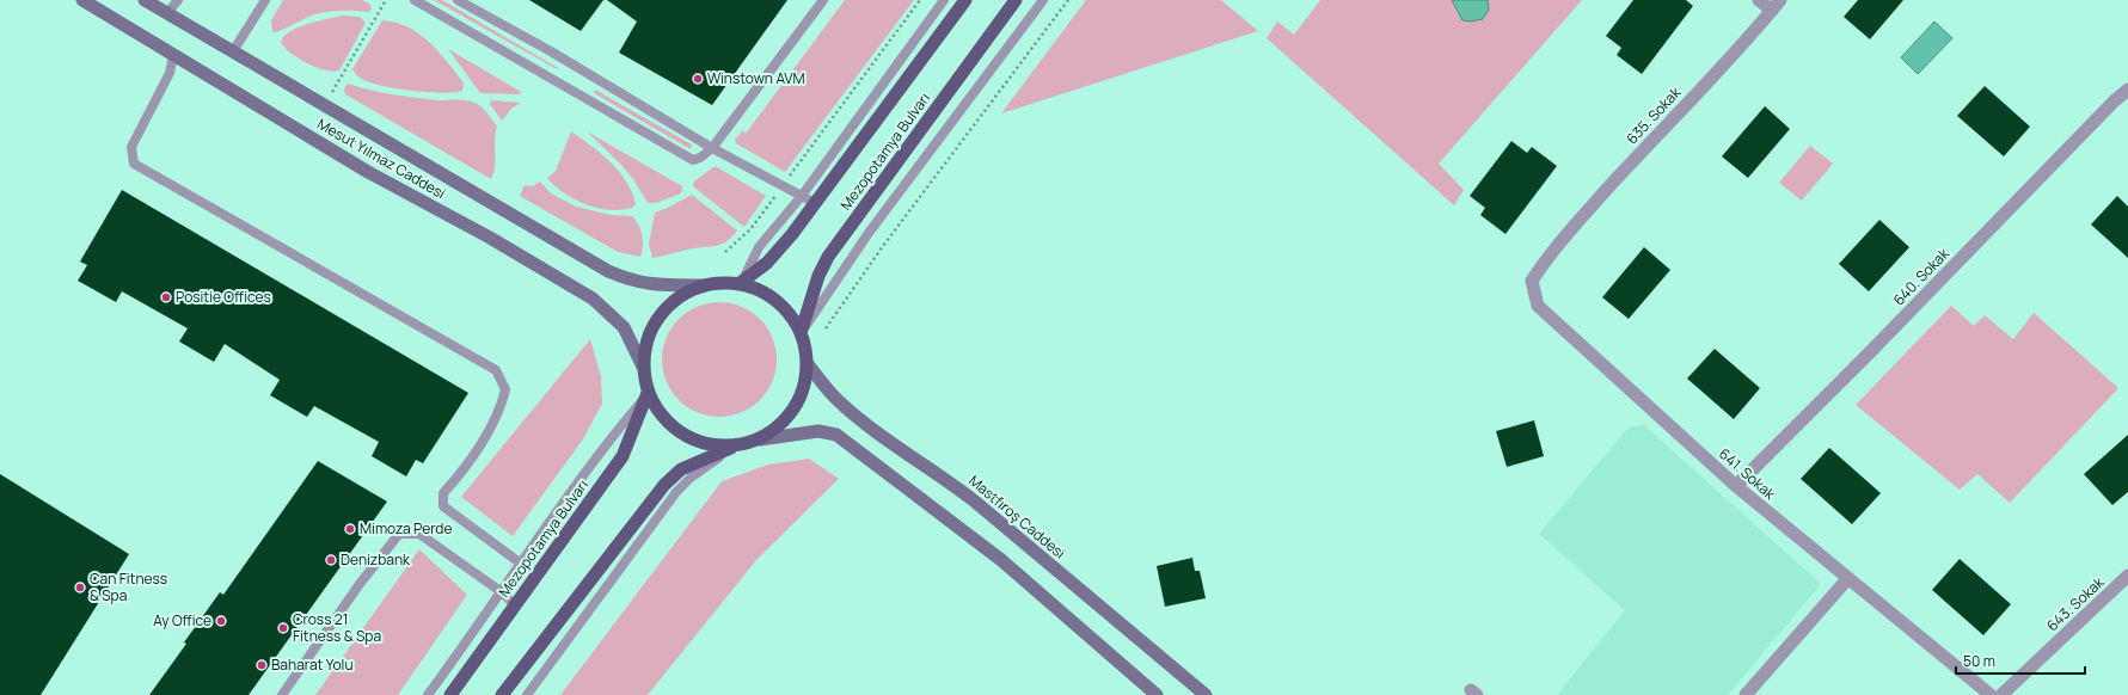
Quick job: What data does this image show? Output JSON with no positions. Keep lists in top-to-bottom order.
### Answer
{
  "streets": {
    "main road": ["Mezopotamya Bulvarı", "Mesut Yılmaz Caddesi", "Mastfıroş Caddesi"],
    "street": [
      "635. Sokak",
      "640. Sokak",
      "641. Sokak",
      "643. Sokak"
    ]
  },
  "crossings": [
    ["635. Sokak", "641. Sokak"],
    ["Mezopotamya Bulvarı", "Mesut Yılmaz Caddesi"],
    ["Mezopotamya Bulvarı", "Mastfıroş Caddesi"],
    ["Mesut Yılmaz Caddesi", "Mastfıroş Caddesi"],
    ["640. Sokak", "641. Sokak"]
  ],
  "places": [
    "Winstown AVM",
    "Positie Offices",
    "Mimoza Perde",
    "Denizbank",
    "Can Fitness & Spa",
    "Ay Office",
    "Cross 21 Fitness & Spa",
    "Baharat Yolu"
  ],
  "scale_bar": "50 m"
}
